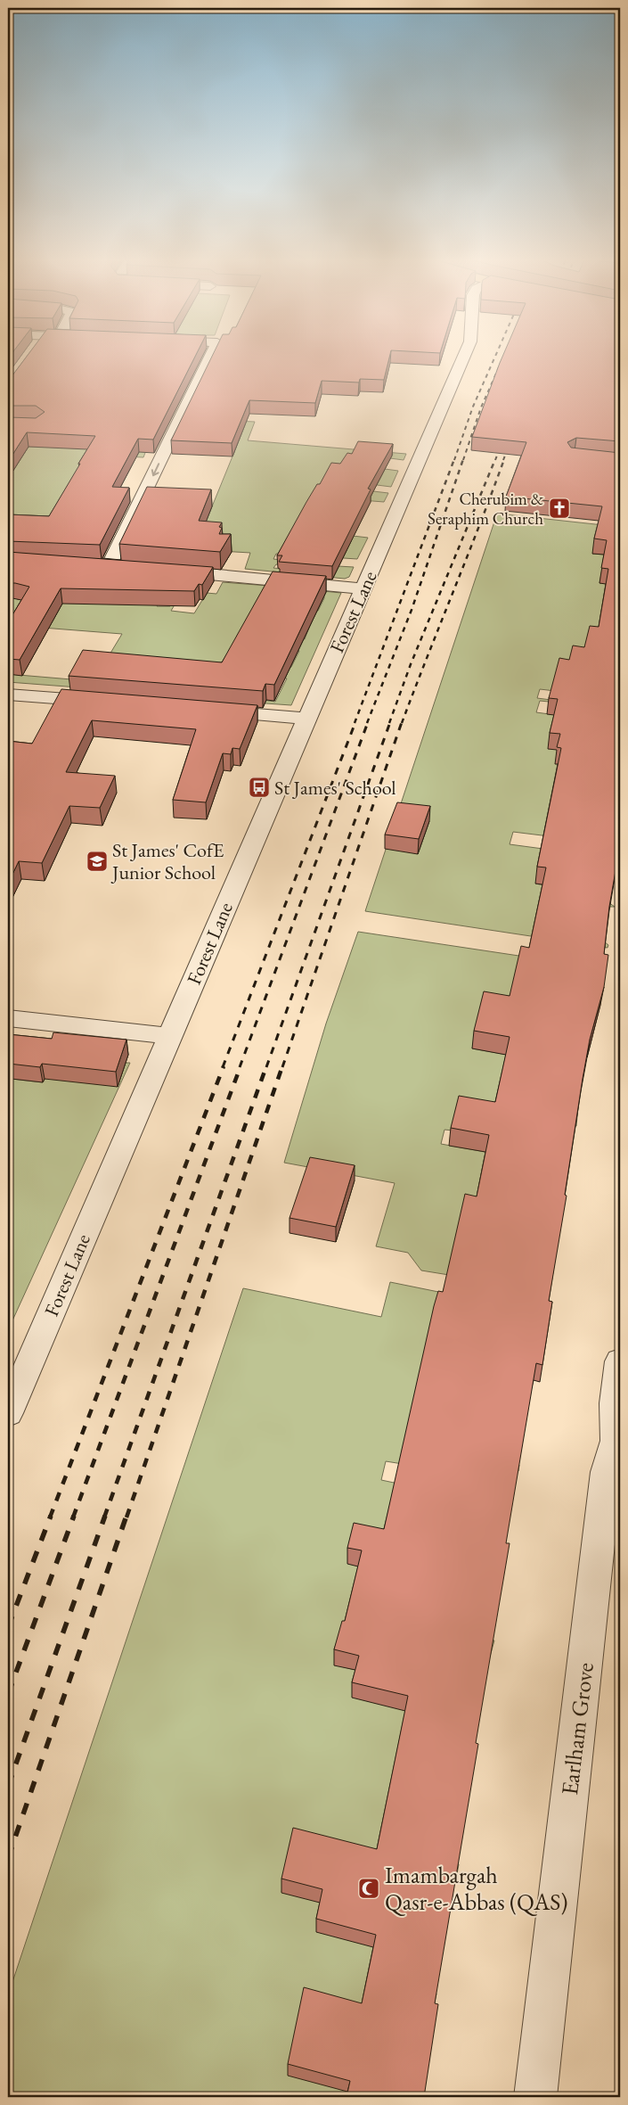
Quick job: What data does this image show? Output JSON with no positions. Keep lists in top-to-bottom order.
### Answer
{
  "streets": {
    "street": ["Forest Lane", "Earlham Grove"]
  },
  "places": {
    "church": ["Cherubim & Seraphim Church"],
    "bus stop": ["St James' School"],
    "school or university": ["St James' CofE Junior School"],
    "mosque": ["Imambargah Qasr-e-Abbas (QAS)"]
  }
}
